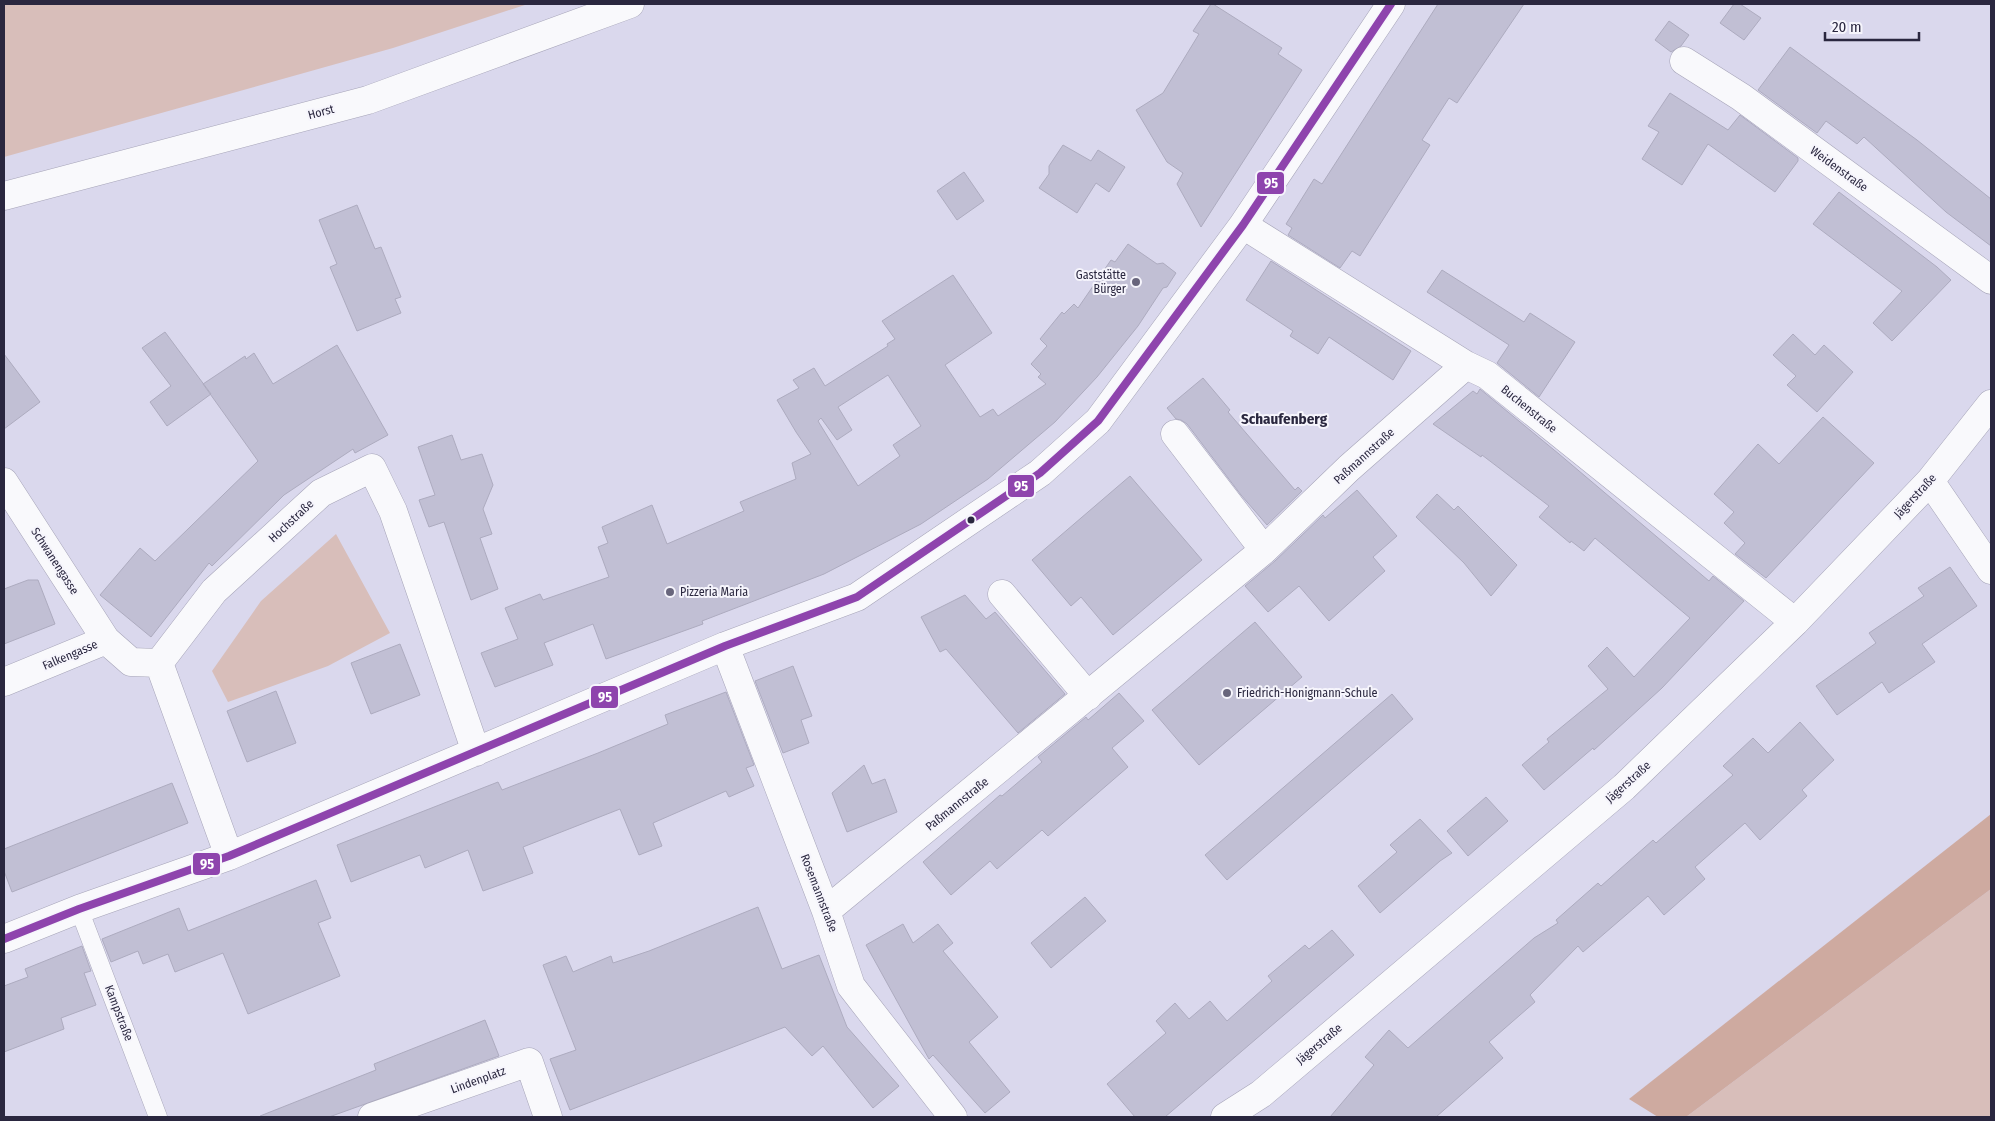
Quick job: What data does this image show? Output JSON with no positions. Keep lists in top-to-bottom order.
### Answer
{
  "streets": {
    "street": [
      "Horst",
      "Weidenstraße",
      "Buchenstraße",
      "Paßmannstraße",
      "Jägerstraße",
      "Hochstraße",
      "Schwanengasse",
      "Falkengasse",
      "Rosemannstraße",
      "Lindenplatz"
    ],
    "lane": ["Kampstraße"]
  },
  "crossings": [
    ["Buchenstraße", "Paßmannstraße"],
    ["Buchenstraße", "Jägerstraße"],
    ["Paßmannstraße", "Rosemannstraße"],
    ["Hochstraße", "Falkengasse"],
    ["Schwanengasse", "Falkengasse"]
  ],
  "districts": ["Schaufenberg"],
  "places": ["Gaststätte Bürger", "Pizzeria Maria", "Friedrich-Honigmann-Schule"],
  "lines": ["transit line 95"],
  "scale_bar": "20 m"
}
